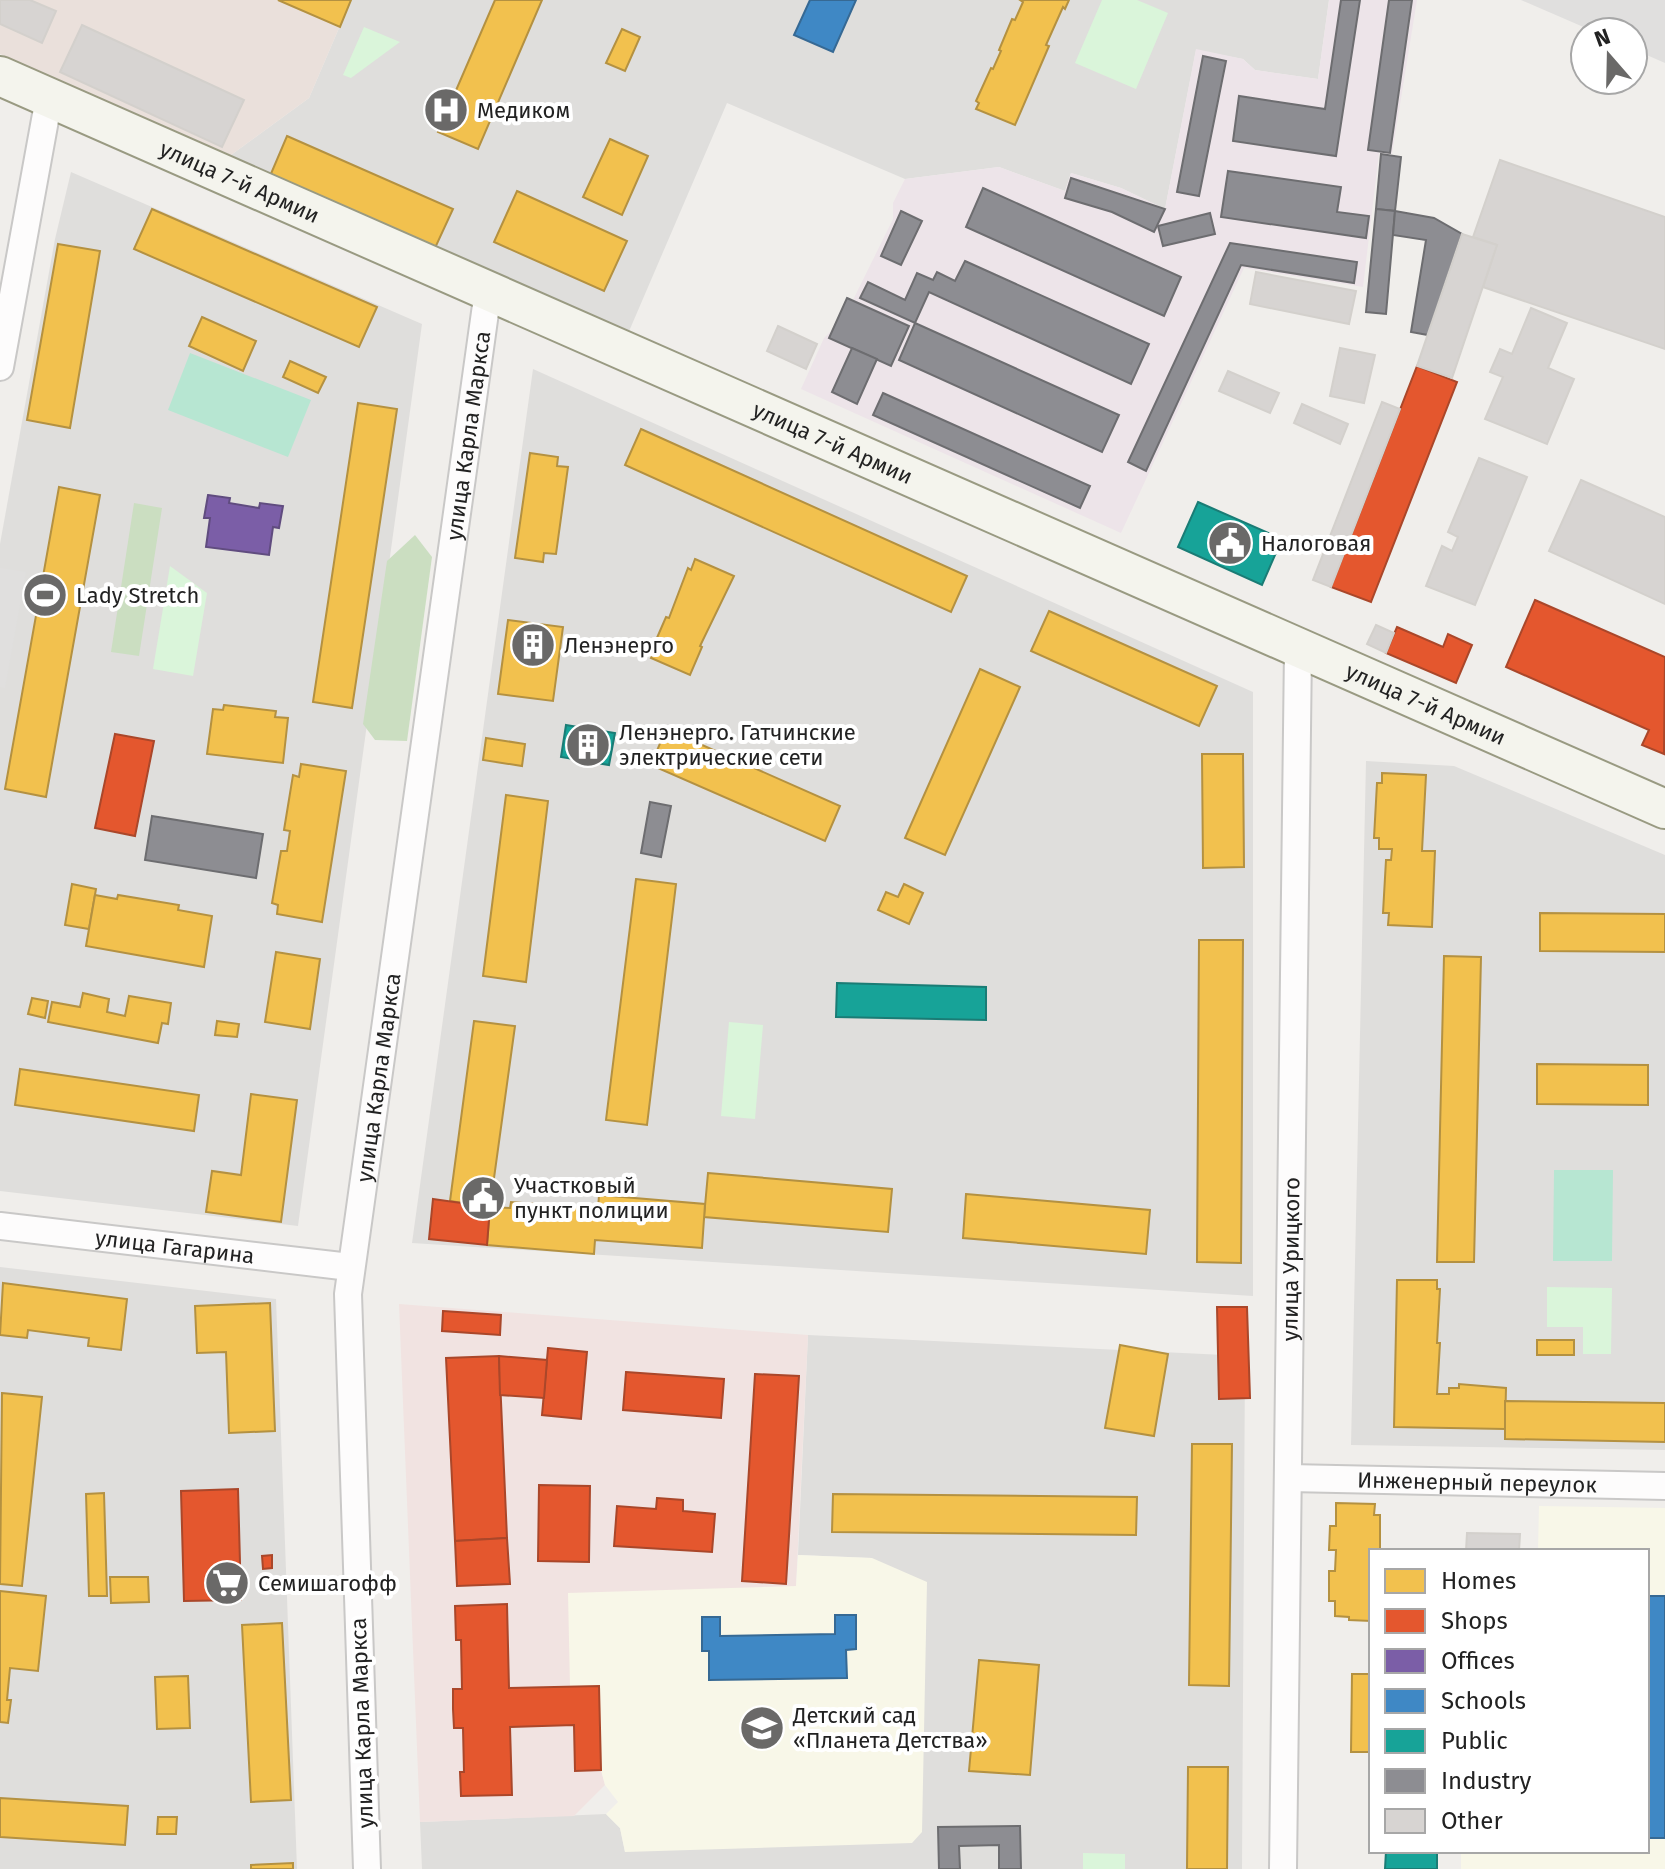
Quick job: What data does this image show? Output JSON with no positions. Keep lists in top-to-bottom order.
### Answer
{
  "streets": {
    "street": [
      "улица 7-й Армии",
      "улица Карла Маркса",
      "улица Гагарина",
      "улица Урицкого",
      "Инженерный переулок"
    ]
  },
  "crossings": [
    ["улица 7-й Армии", "улица Карла Маркса"],
    ["улица 7-й Армии", "улица Урицкого"],
    ["улица Карла Маркса", "улица Гагарина"],
    ["улица Урицкого", "Инженерный переулок"]
  ],
  "places": {
    "hospital": ["Медиком"],
    "public building": ["Налоговая", "Участковый пункт полиции"],
    "sports": ["Lady Stretch"],
    "building": ["Ленэнерго", "Ленэнерго. Гатчинские электрические сети"],
    "supermarket": ["Семишагофф"],
    "school or university": ["Детский сад «Планета Детства»"]
  },
  "legend": [
    "Homes",
    "Shops",
    "Offices",
    "Schools",
    "Public",
    "Industry",
    "Other"
  ],
  "north": "top"
}
